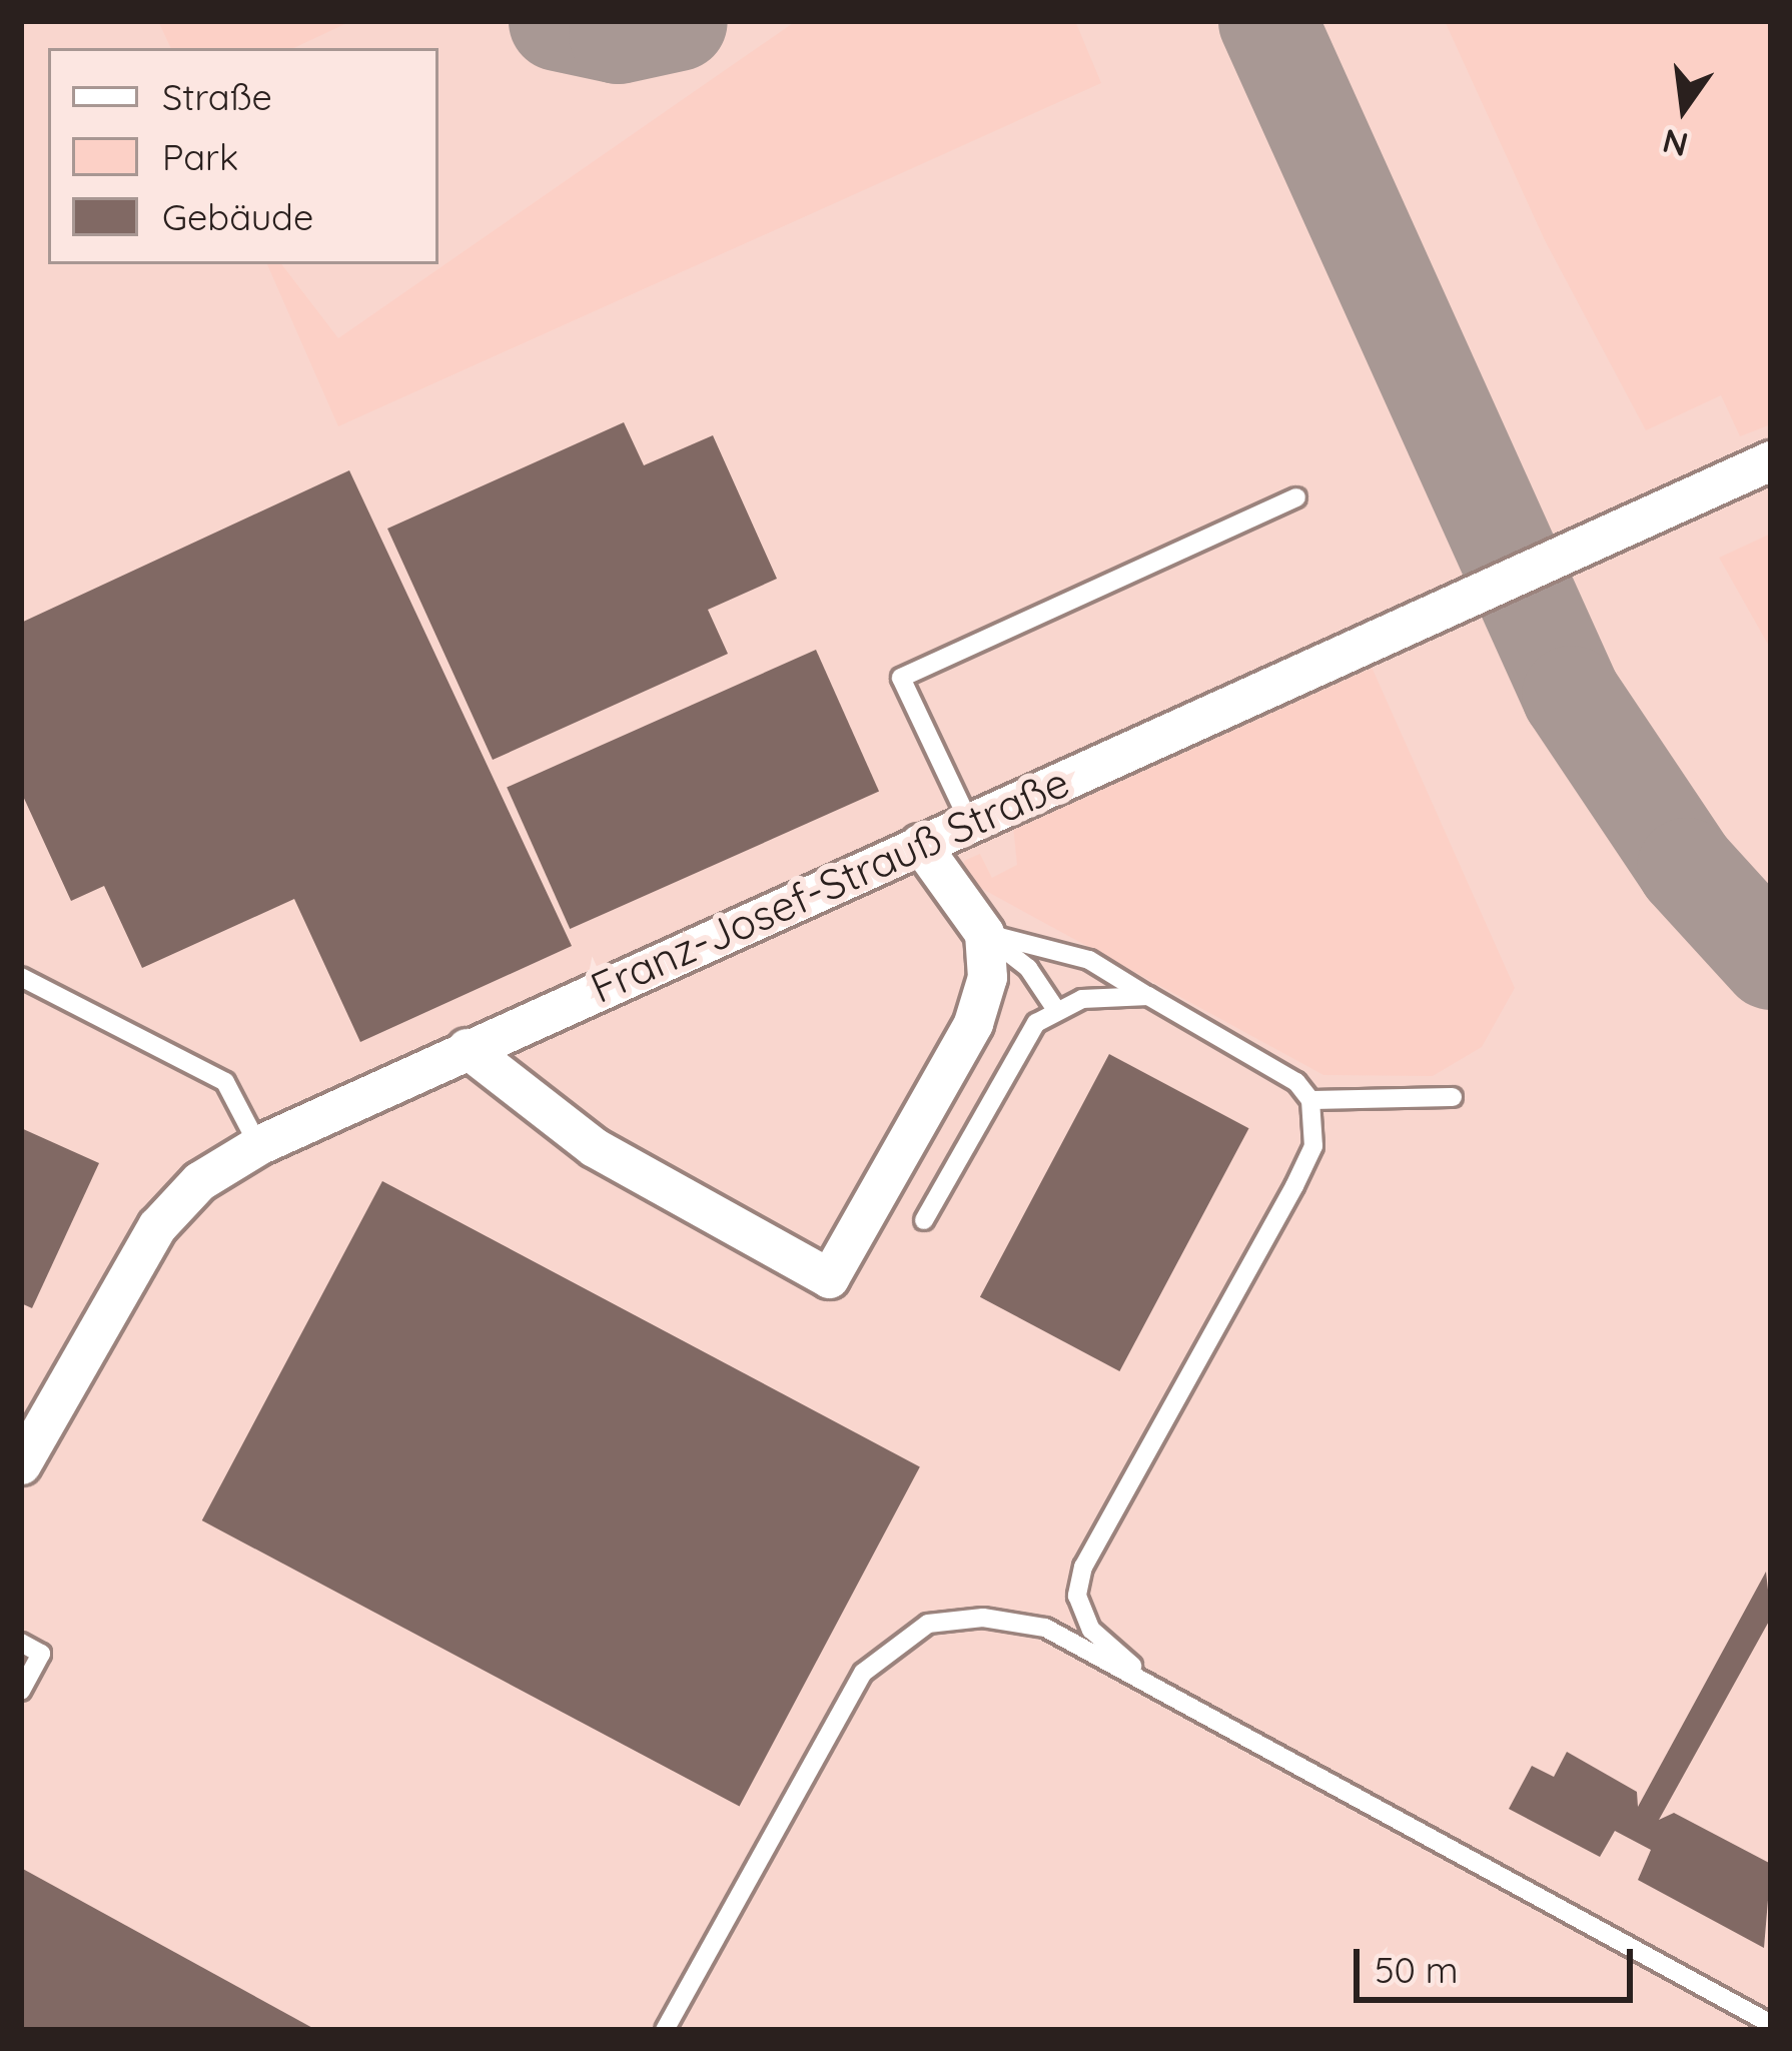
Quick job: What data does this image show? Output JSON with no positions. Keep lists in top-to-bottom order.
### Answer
{
  "streets": {
    "street": ["Franz-Josef-Strauß Straße"]
  },
  "legend": ["Straße", "Park", "Gebäude"],
  "scale_bar": "50 m",
  "north": "bottom"
}
